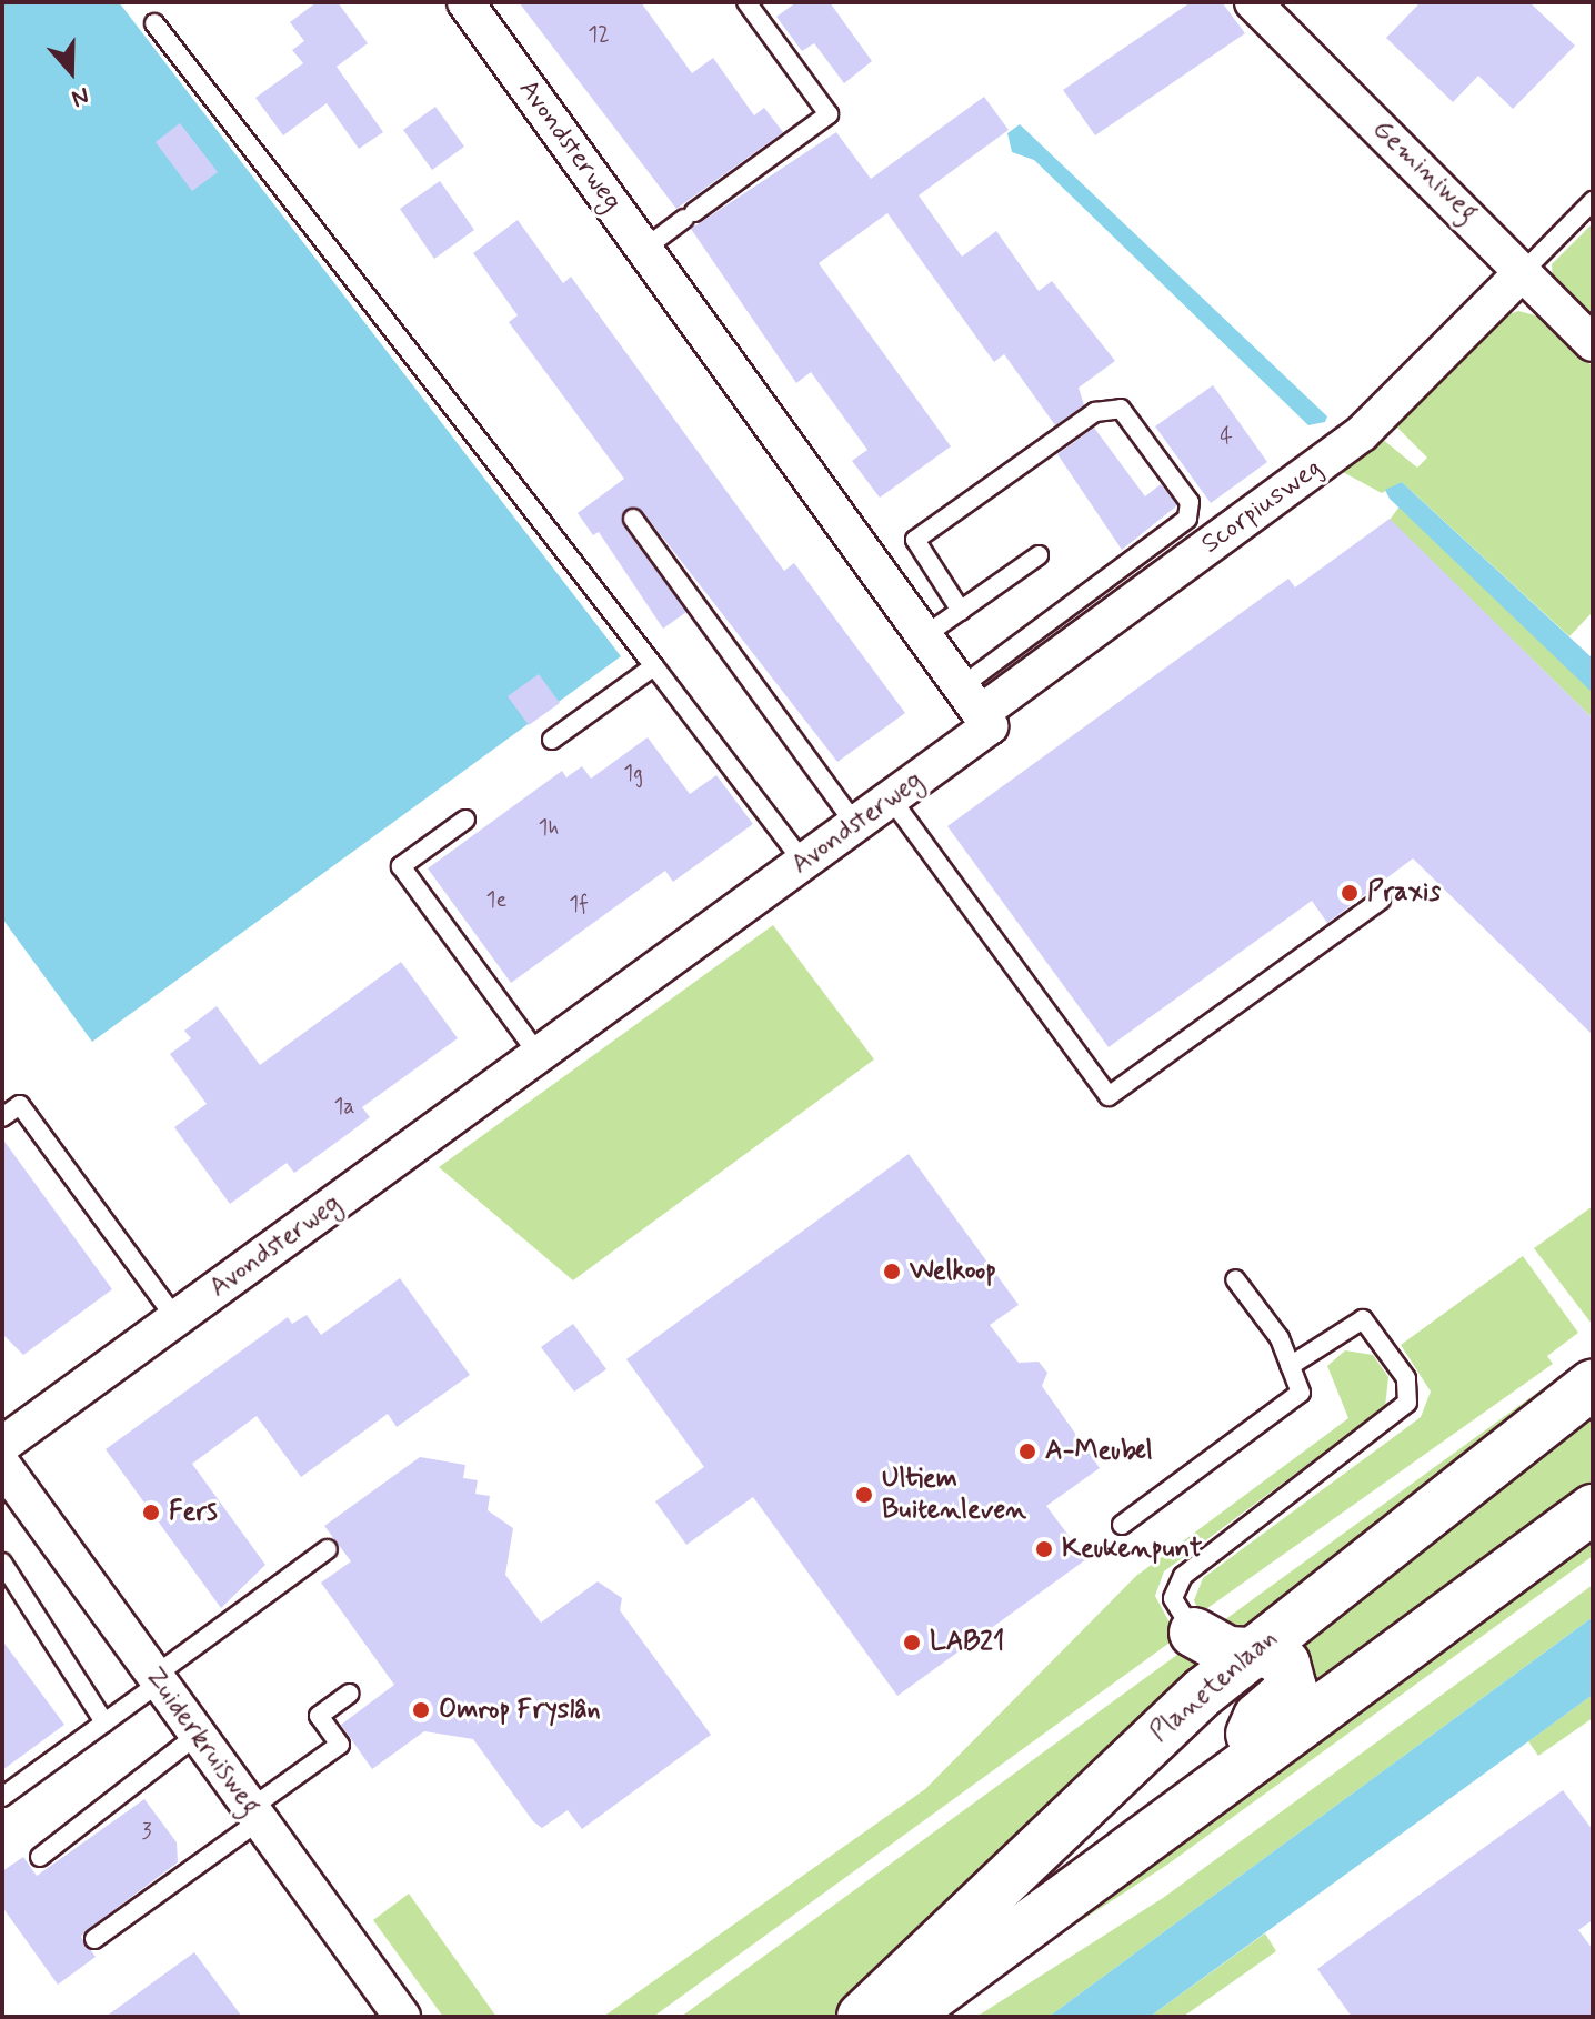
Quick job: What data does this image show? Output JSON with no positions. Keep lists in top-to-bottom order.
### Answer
{
  "streets": {
    "main road": ["Planetenlaan"],
    "street": [
      "Avondsterweg",
      "Geminiweg",
      "Scorpiusweg",
      "Zuiderkruisweg"
    ]
  },
  "crossings": [
    ["Avondsterweg", "Scorpiusweg"],
    ["Geminiweg", "Scorpiusweg"]
  ],
  "places": [
    "Praxis",
    "Welkoop",
    "A-Meubel",
    "Ultiem Buitenleven",
    "Fers",
    "Keukenpunt",
    "LAB21",
    "Omrop Fryslân"
  ],
  "house_numbers": [
    "12",
    "4",
    "1g",
    "1h",
    "1e",
    "1f",
    "1a",
    "3"
  ],
  "north": "bottom"
}
